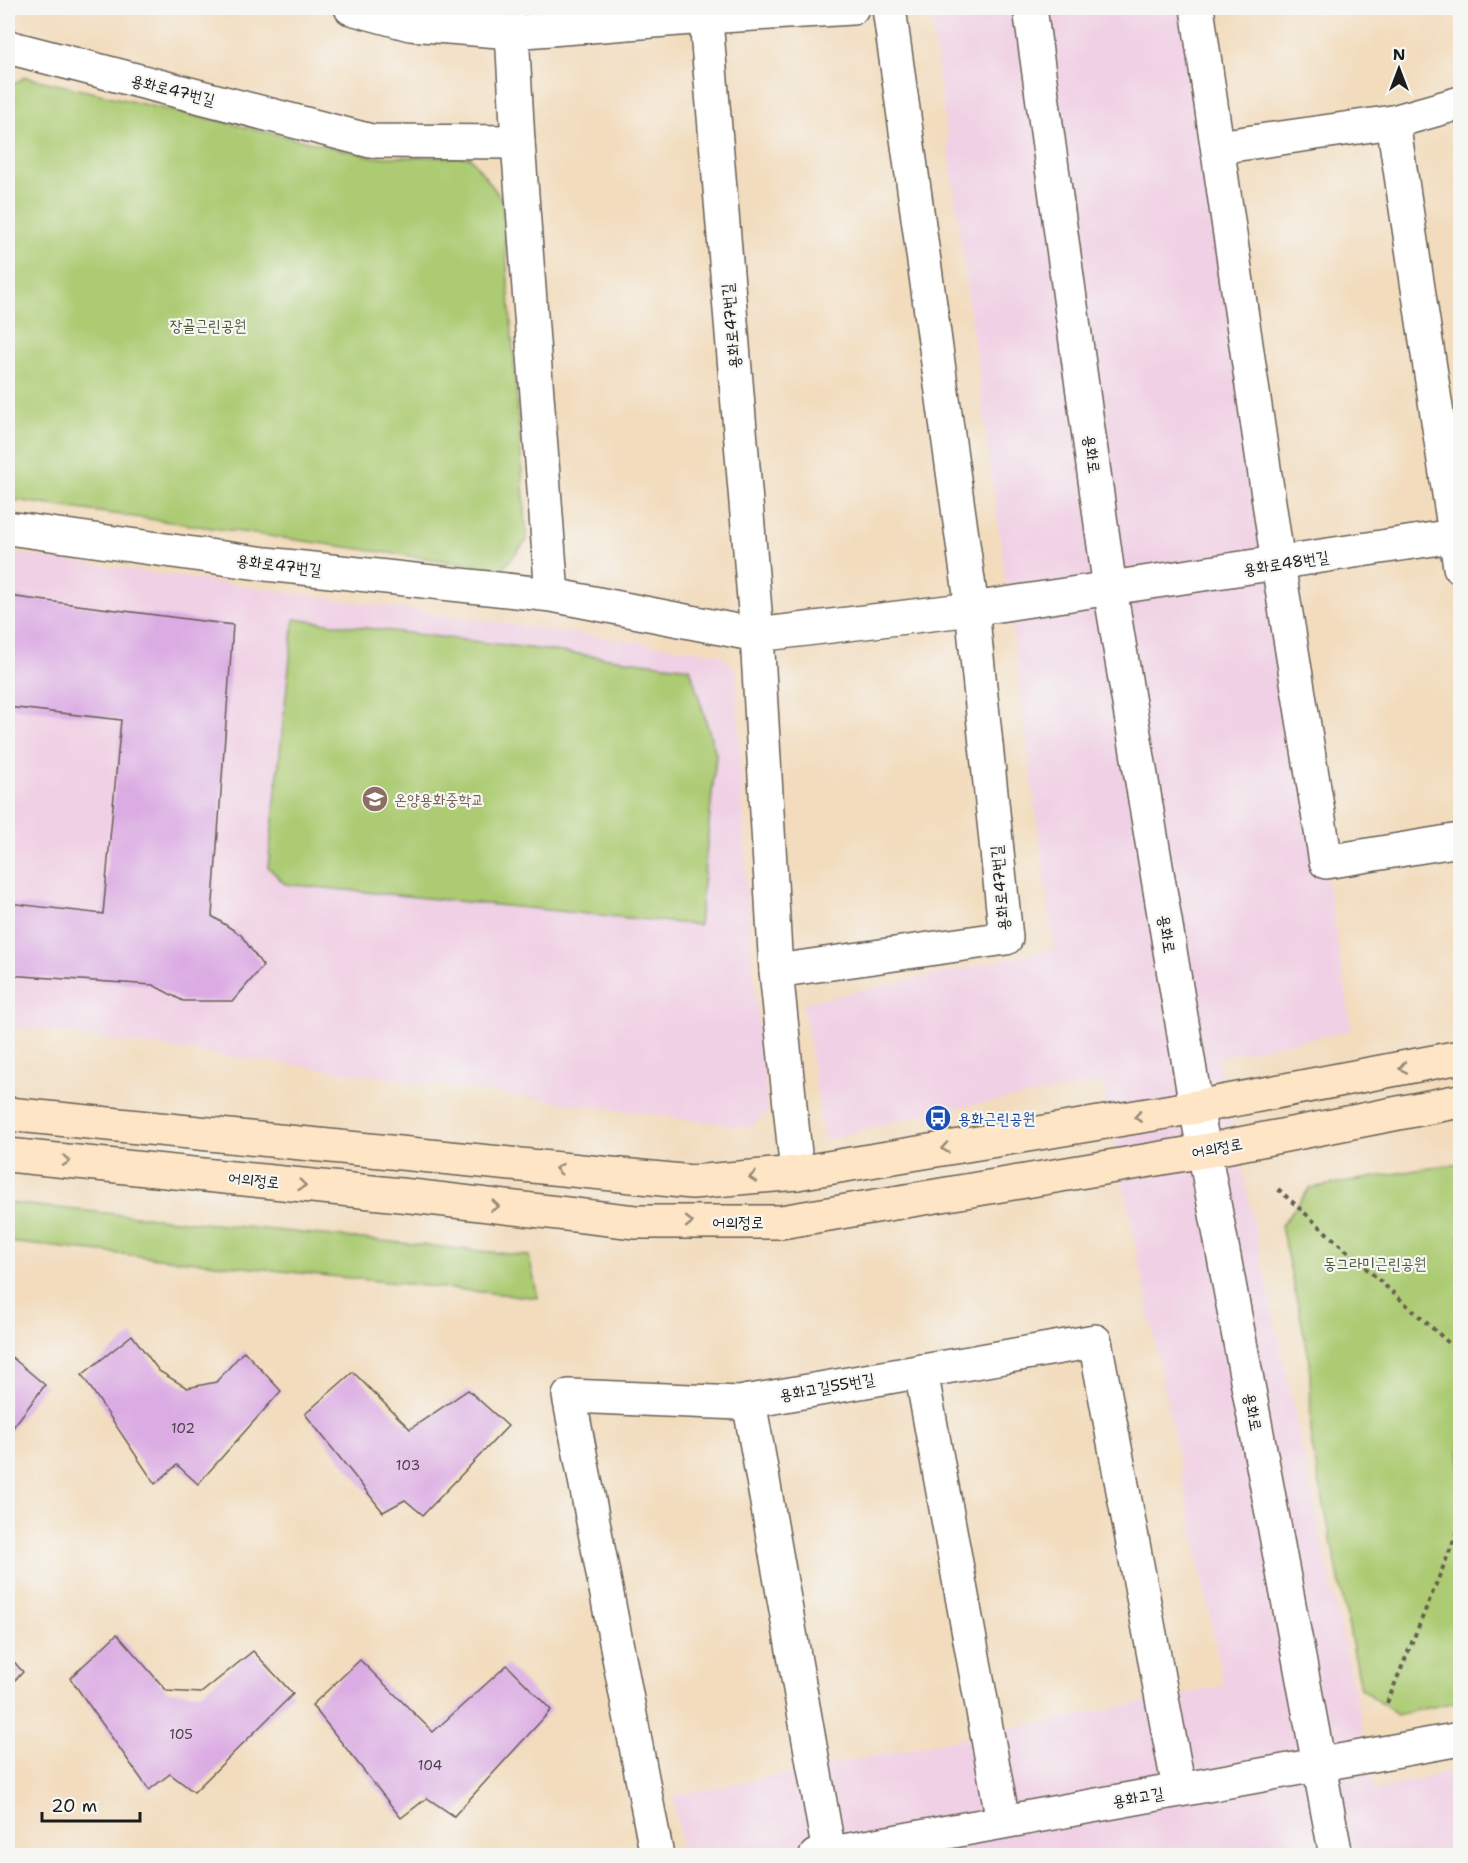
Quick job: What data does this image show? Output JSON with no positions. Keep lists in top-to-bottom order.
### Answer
{
  "streets": {
    "main road": ["어의정로"],
    "street": [
      "용화로47번길",
      "용화로",
      "용화로48번길",
      "용화고길55번길",
      "용화고길"
    ]
  },
  "crossings": [
    ["용화로47번길", "용화로"],
    ["용화로47번길", "용화로48번길"],
    ["용화로", "용화로48번길"],
    ["용화로", "어의정로"],
    ["용화로", "용화고길"],
    ["용화고길55번길", "용화고길"]
  ],
  "parks": ["장골근린공원", "동그라미근린공원"],
  "places": {
    "school or university": ["온양용화중학교"],
    "bus stop": ["용화근린공원"]
  },
  "house_numbers": [
    "102",
    "103",
    "105",
    "104"
  ],
  "scale_bar": "20 m",
  "north": "top"
}
